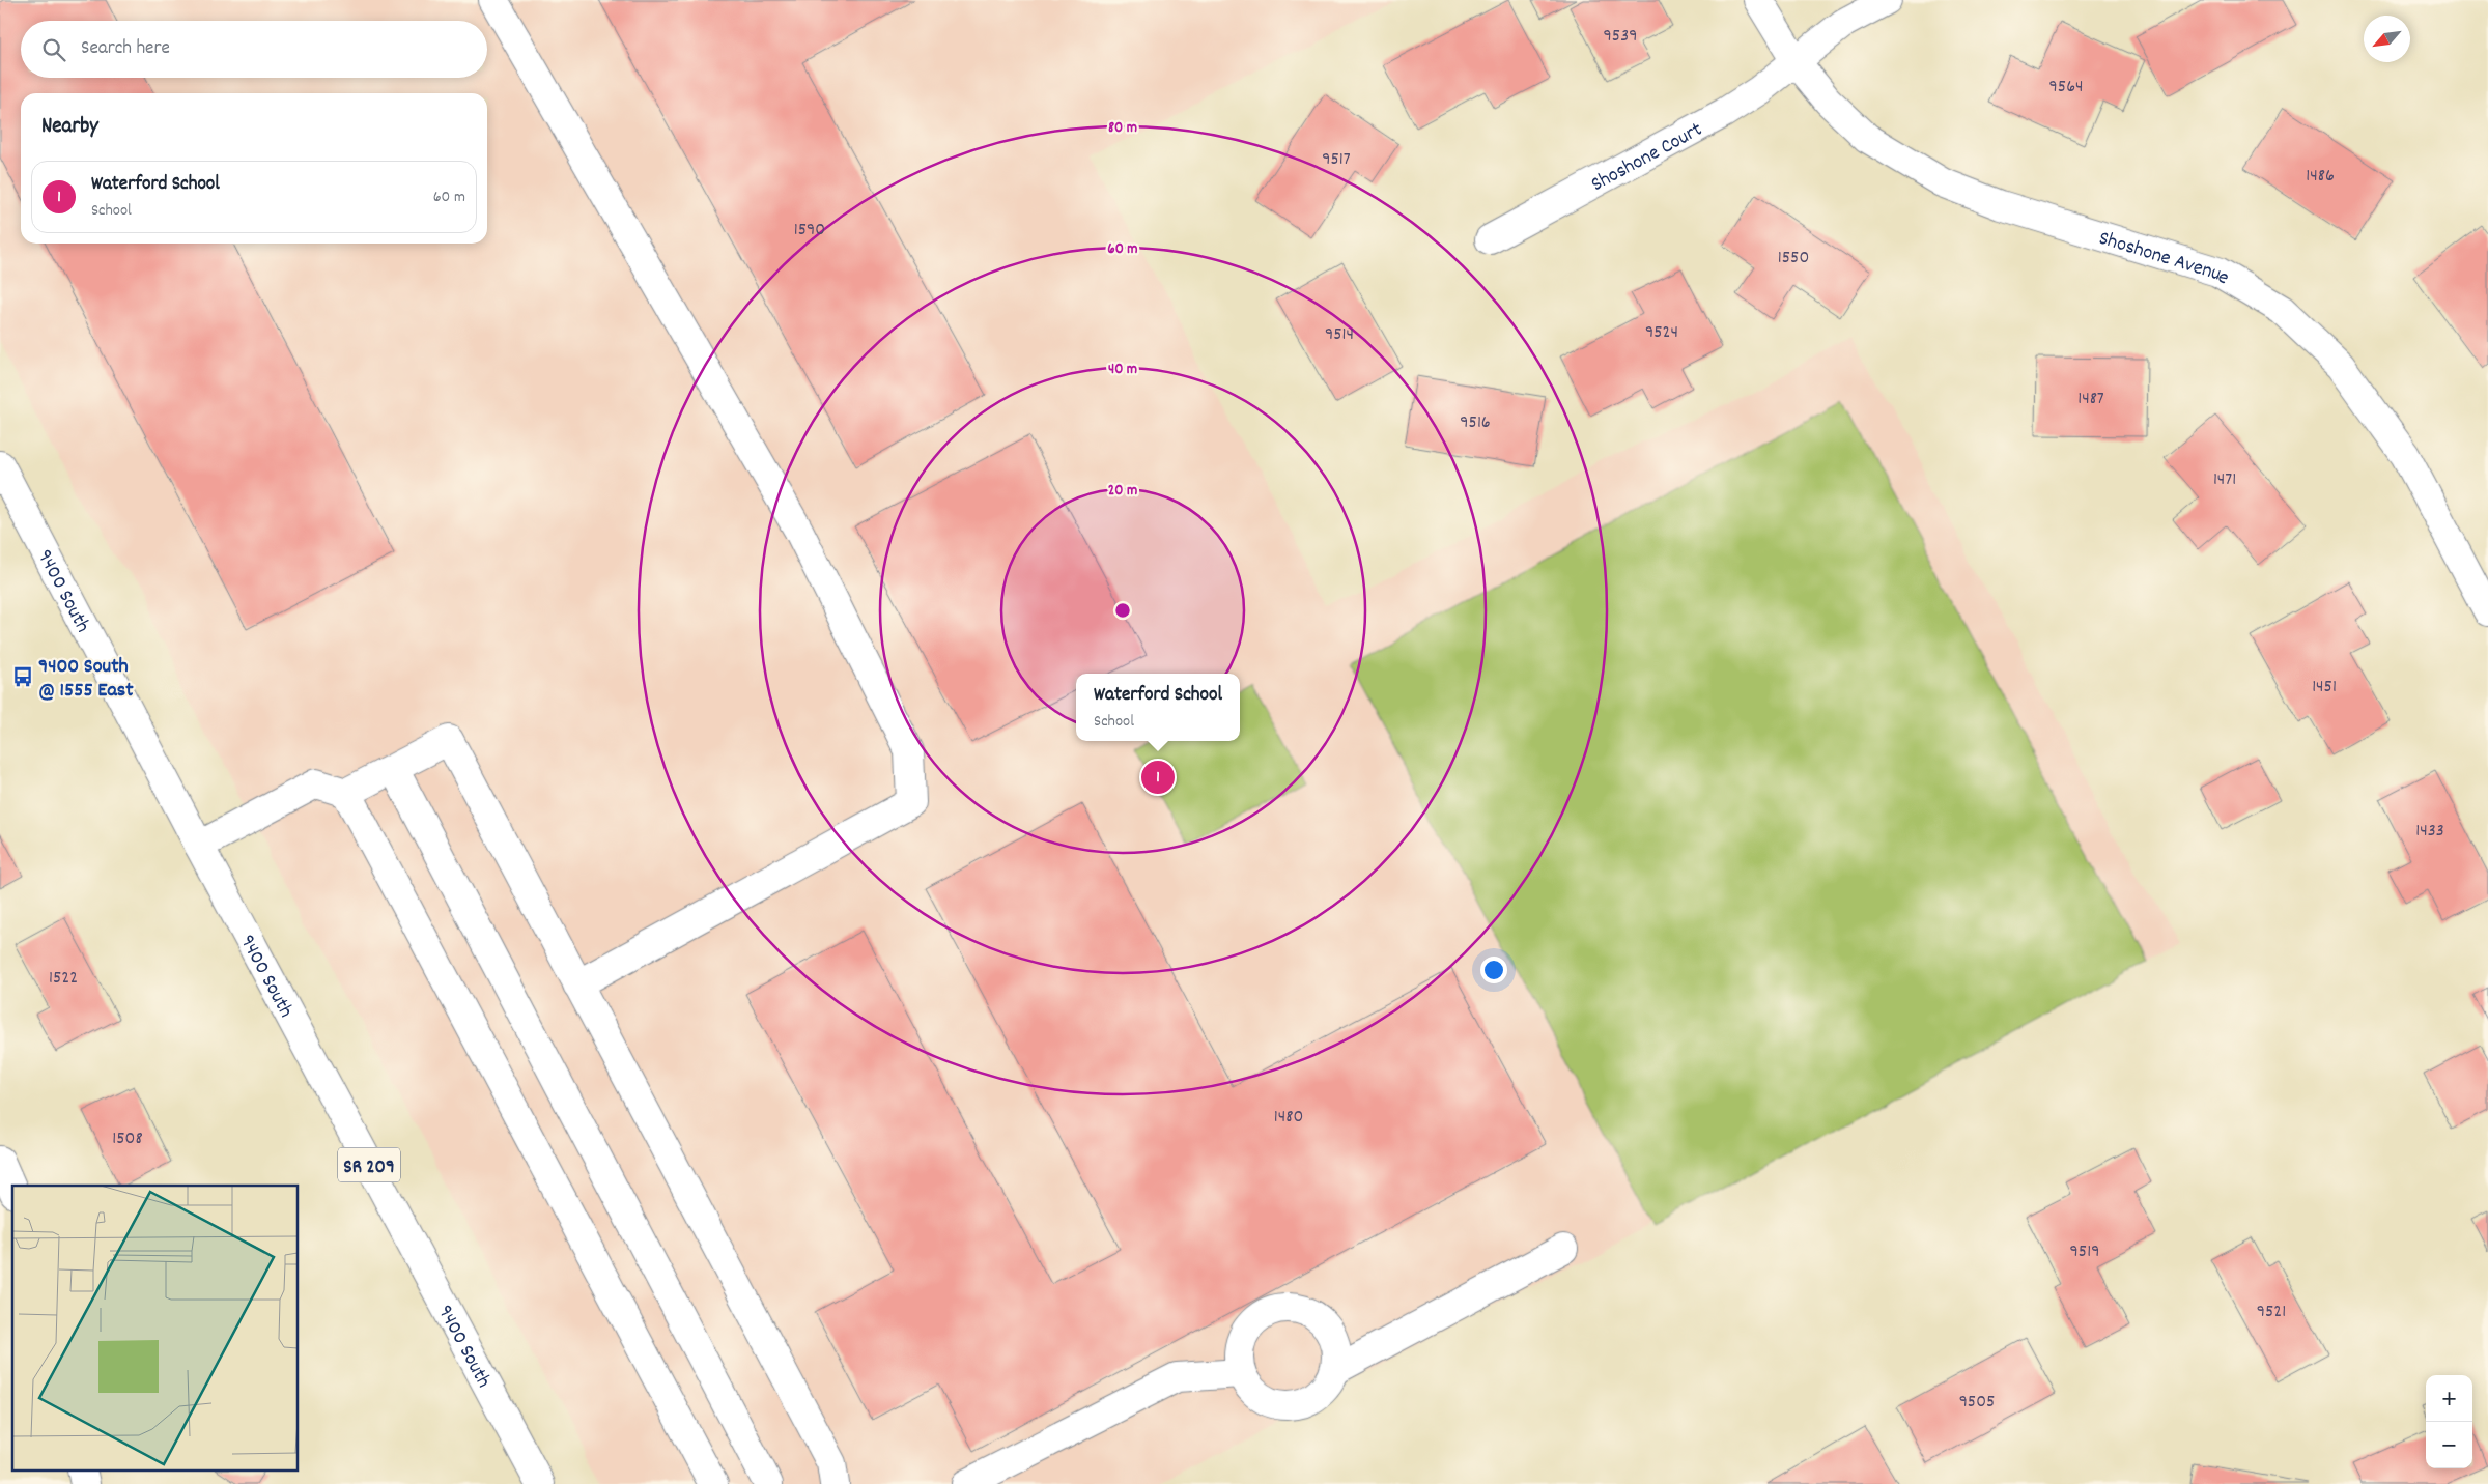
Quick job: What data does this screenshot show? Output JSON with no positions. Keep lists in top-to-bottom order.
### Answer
{
  "streets": {
    "street": [
      "Shoshone Court",
      "Shoshone Avenue",
      "9400 South",
      "SR 209"
    ]
  },
  "crossings": [
    ["Shoshone Court", "Shoshone Avenue"]
  ],
  "places": {
    "bus stop": ["9400 South @ 1555 East"]
  },
  "house_numbers": [
    "9539",
    "9564",
    "9517",
    "1486",
    "1590",
    "1550",
    "9524",
    "9514",
    "1487",
    "9516",
    "1471",
    "1451",
    "1433",
    "1522",
    "1480",
    "1508",
    "9519",
    "9521",
    "9505"
  ],
  "north": "bottom left",
  "page": {
    "search": "Search here",
    "heading": "Nearby",
    "list": [
      {
        "mark": "1",
        "name": "Waterford School",
        "note": "School",
        "value": "60 m"
      }
    ],
    "popup": ["Waterford School", "School"],
    "pins": "1",
    "map_buttons": ["+", "−"]
  },
  "rings": [
    "80 m",
    "60 m",
    "40 m",
    "20 m"
  ]
}
